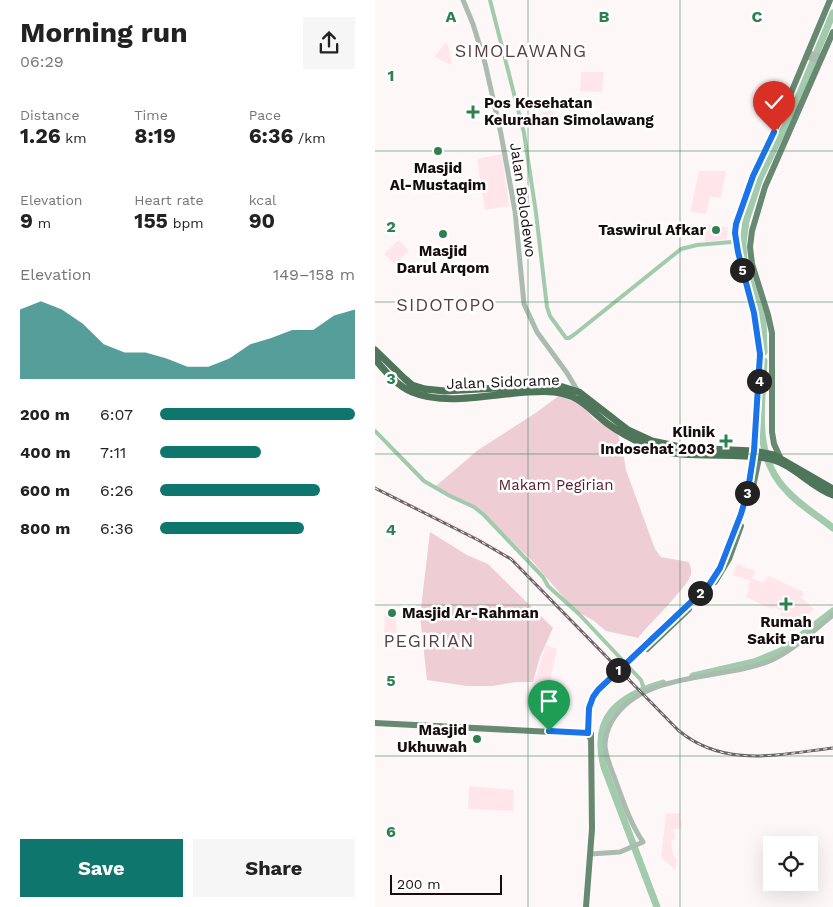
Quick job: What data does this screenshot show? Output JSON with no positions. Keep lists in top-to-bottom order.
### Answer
{
  "streets": {
    "highway": ["Jalan Sidorame"],
    "street": ["Jalan Bolodewo"]
  },
  "crossings": [
    ["Jalan Bolodewo", "Jalan Sidorame"]
  ],
  "districts": ["SIMOLAWANG", "SIDOTOPO", "PEGIRIAN"],
  "parks": ["Makam Pegirian"],
  "places": {
    "health": ["Pos Kesehatan Kelurahan Simolawang", "Klinik Indosehat 2003", "Rumah Sakit Paru"],
    "other": [
      "Masjid Al-Mustaqim",
      "Taswirul Afkar",
      "Masjid Darul Arqom",
      "Masjid Ar-Rahman",
      "Masjid Ukhuwah"
    ]
  },
  "scale_bar": "200 m",
  "page": {
    "heading": ["Morning run", "06:29"],
    "stats": [
      ["Distance", "1.26 km"],
      ["Time", "8:19"],
      ["Pace", "6:36 /km"],
      ["Elevation", "9 m"],
      ["Heart rate", "155 bpm"],
      ["kcal", "90"]
    ],
    "chart": ["Elevation", "149–158 m"],
    "pins": [
      "5",
      "4",
      "3",
      "2",
      "1"
    ],
    "list": [
      {
        "name": "200 m",
        "note": "6:07"
      },
      {
        "name": "400 m",
        "note": "7:11"
      },
      {
        "name": "600 m",
        "note": "6:26"
      },
      {
        "name": "800 m",
        "note": "6:36"
      }
    ],
    "buttons": ["Save", "Share"],
    "scale": "200 m"
  },
  "grid": {
    "columns": ["A", "B", "C"],
    "rows": [
      "1",
      "2",
      "3",
      "4",
      "5",
      "6"
    ]
  }
}
